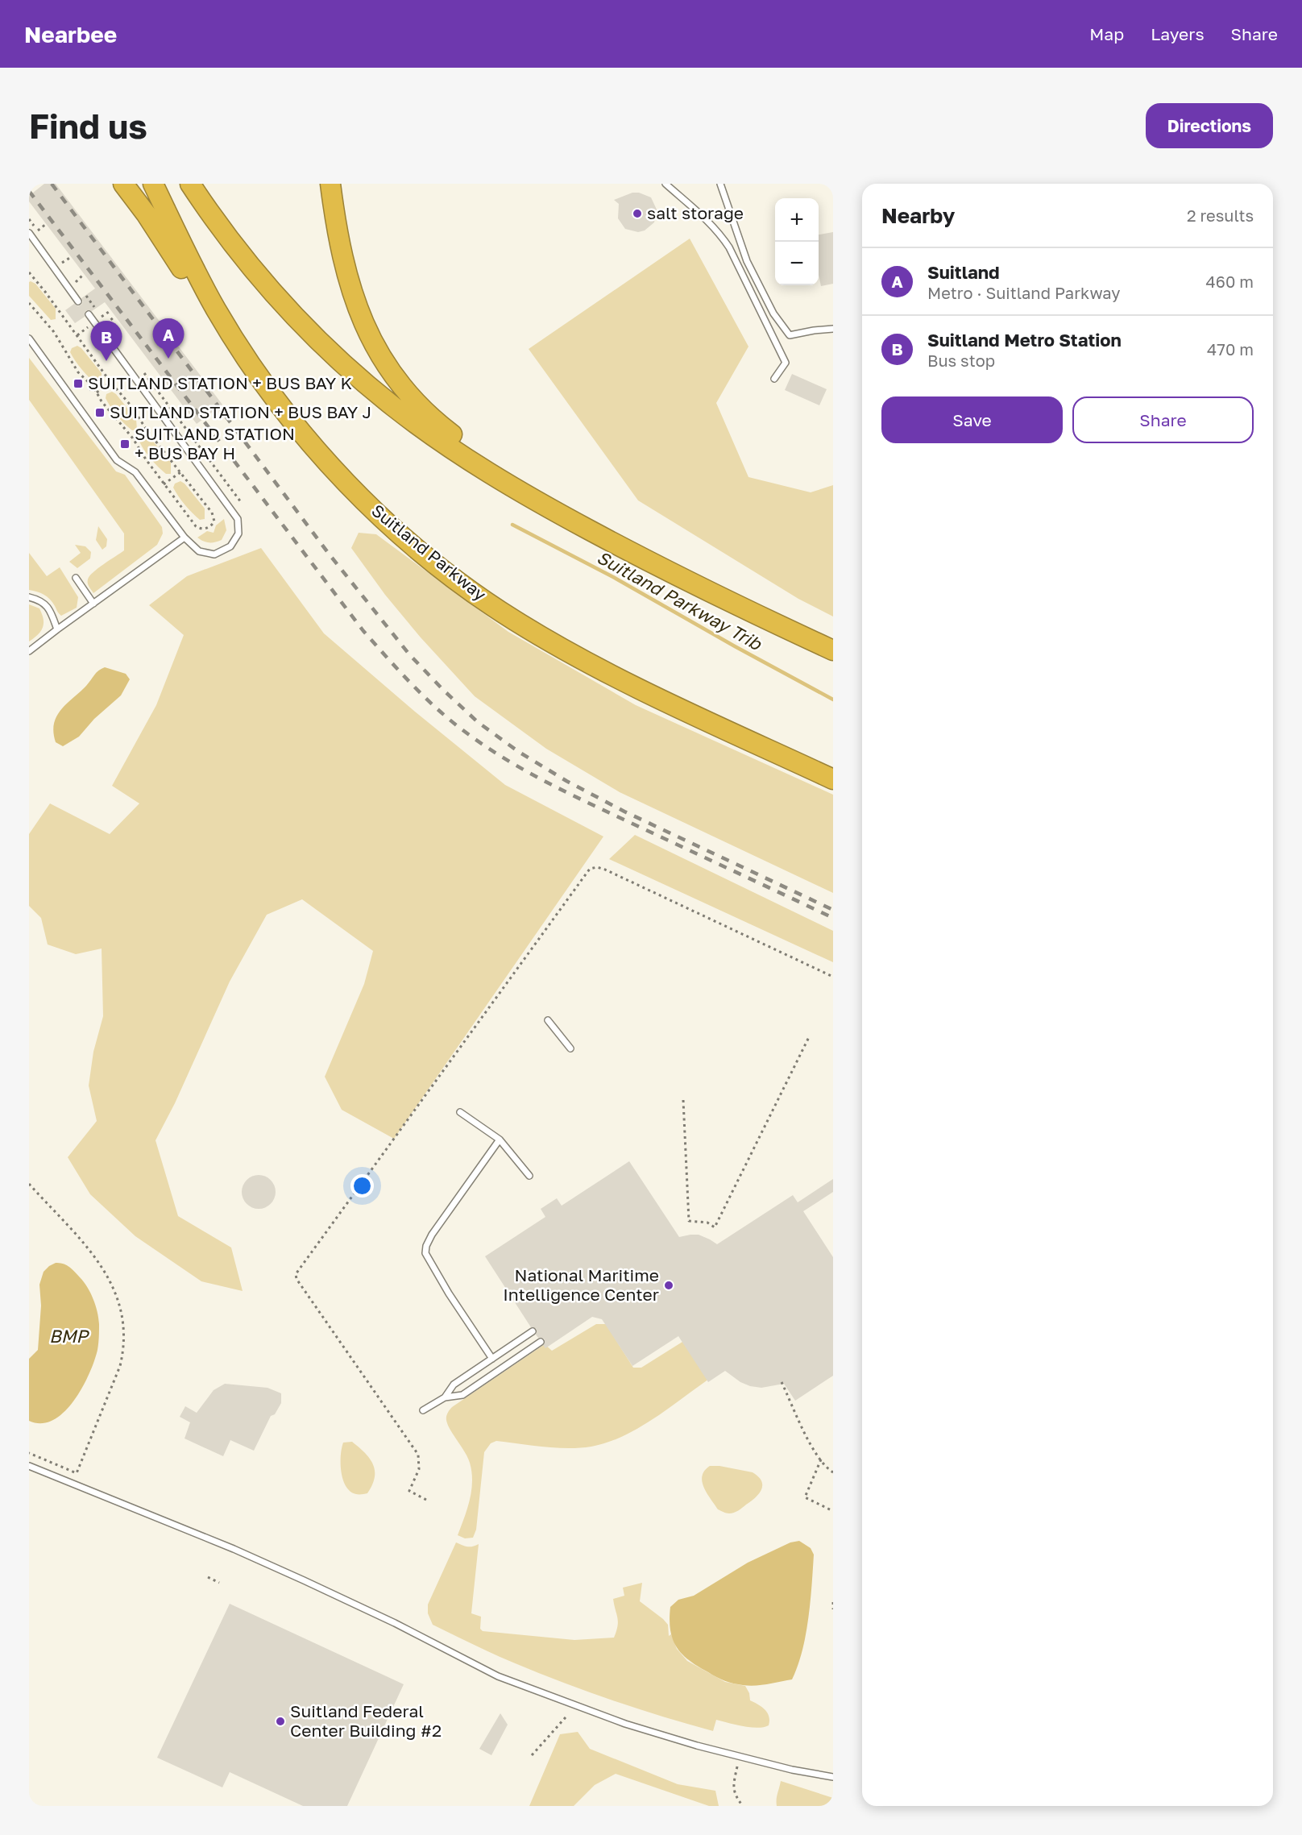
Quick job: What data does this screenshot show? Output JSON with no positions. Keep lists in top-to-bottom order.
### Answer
{
  "streets": {
    "highway": ["Suitland Parkway"]
  },
  "water": ["Suitland Parkway Trib", "BMP"],
  "places": {
    "other": ["salt storage", "National Maritime Intelligence Center", "Suitland Federal Center Building #2"],
    "transit": ["SUITLAND STATION + BUS BAY K", "SUITLAND STATION + BUS BAY J", "SUITLAND STATION + BUS BAY H"]
  },
  "page": {
    "header": "Nearbee",
    "nav": ["Map", "Layers", "Share"],
    "buttons": [
      "Directions",
      ["Save", "Share"]
    ],
    "title": "Find us",
    "heading": ["Nearby", "2 results"],
    "map_buttons": ["+", "−"],
    "list": [
      {
        "mark": "A",
        "name": "Suitland",
        "note": "Metro · Suitland Parkway",
        "value": "460 m"
      },
      {
        "mark": "B",
        "name": "Suitland Metro Station",
        "note": "Bus stop",
        "value": "470 m"
      }
    ],
    "pins": ["A", "B"]
  }
}
